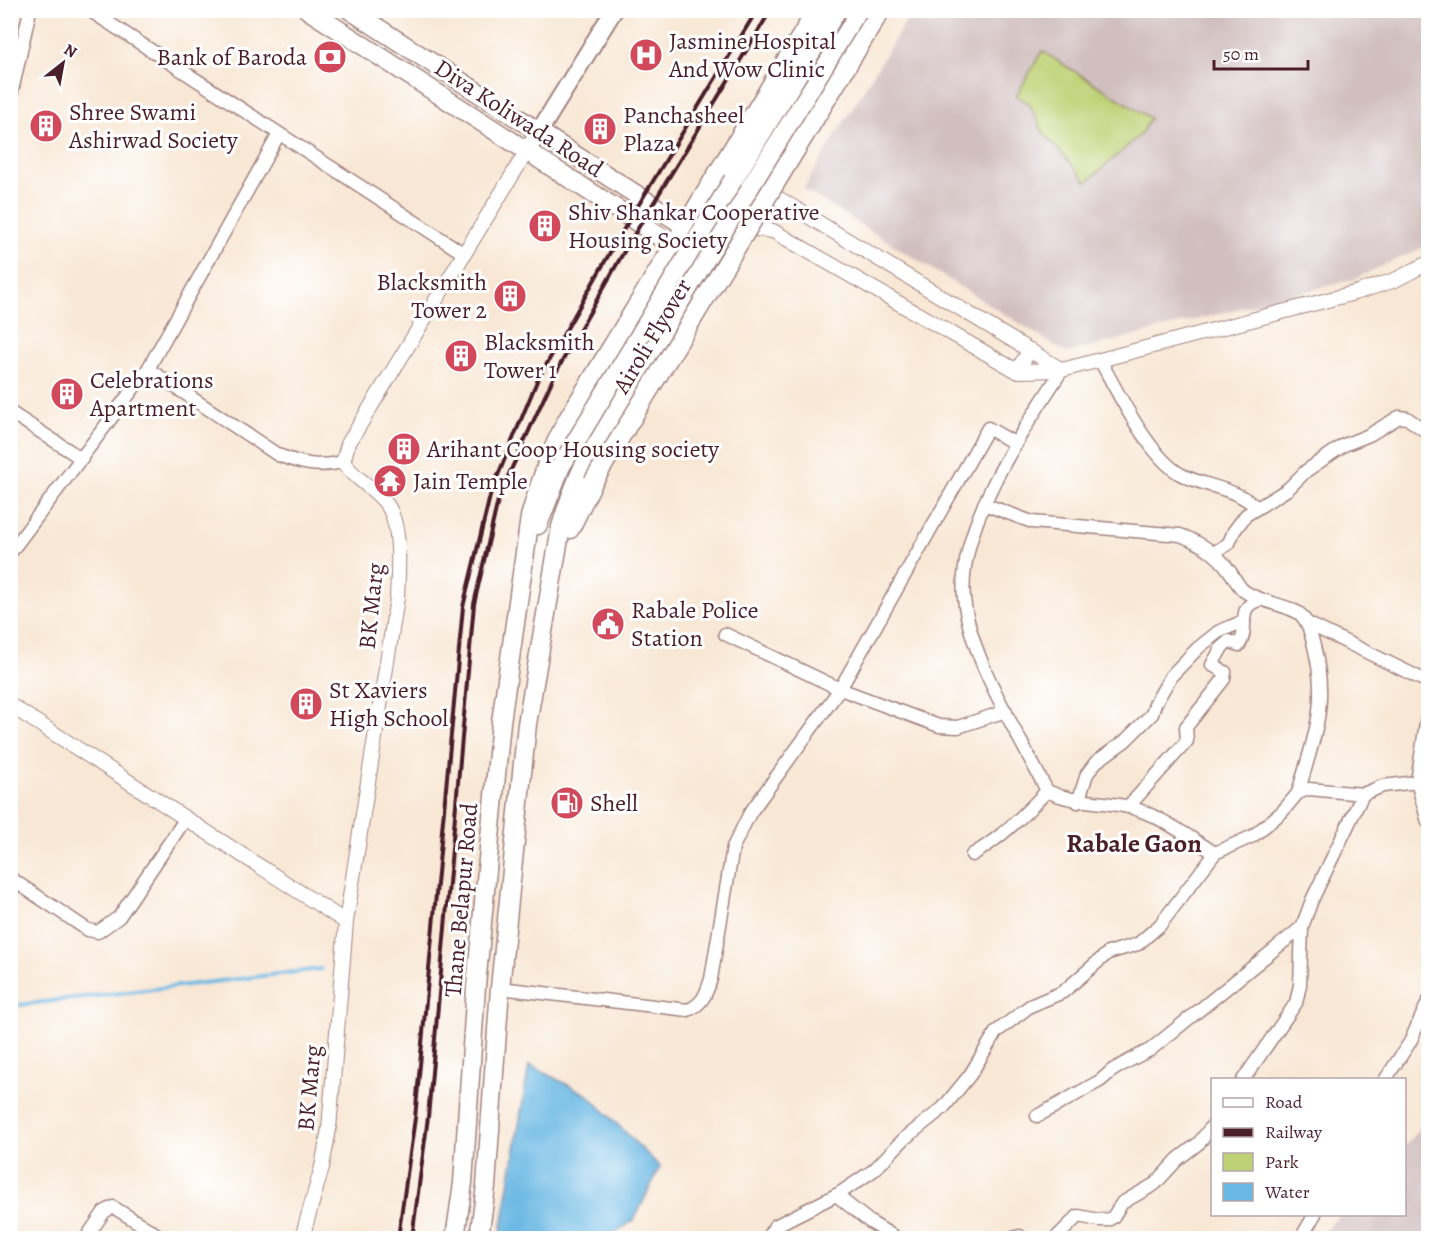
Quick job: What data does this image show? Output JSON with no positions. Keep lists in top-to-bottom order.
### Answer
{
  "streets": {
    "main road": ["Diva Koliwada Road", "Airoli Flyover", "Thane Belapur Road"],
    "street": ["BK Marg"]
  },
  "crossings": [
    ["Airoli Flyover", "Thane Belapur Road"]
  ],
  "districts": ["Rabale Gaon"],
  "places": {
    "hospital": ["Jasmine Hospital And Wow Clinic"],
    "bank": ["Bank of Baroda"],
    "building": [
      "Shree Swami Ashirwad Society",
      "Panchasheel Plaza",
      "Shiv Shankar Cooperative Housing Society",
      "Blacksmith Tower 2",
      "Blacksmith Tower 1",
      "Celebrations Apartment",
      "Arihant Coop Housing society",
      "St Xaviers High School"
    ],
    "temple": ["Jain Temple"],
    "public building": ["Rabale Police Station"],
    "fuel station": ["Shell"]
  },
  "legend": [
    "Road",
    "Railway",
    "Park",
    "Water"
  ],
  "scale_bar": "50 m",
  "north": "top right"
}
